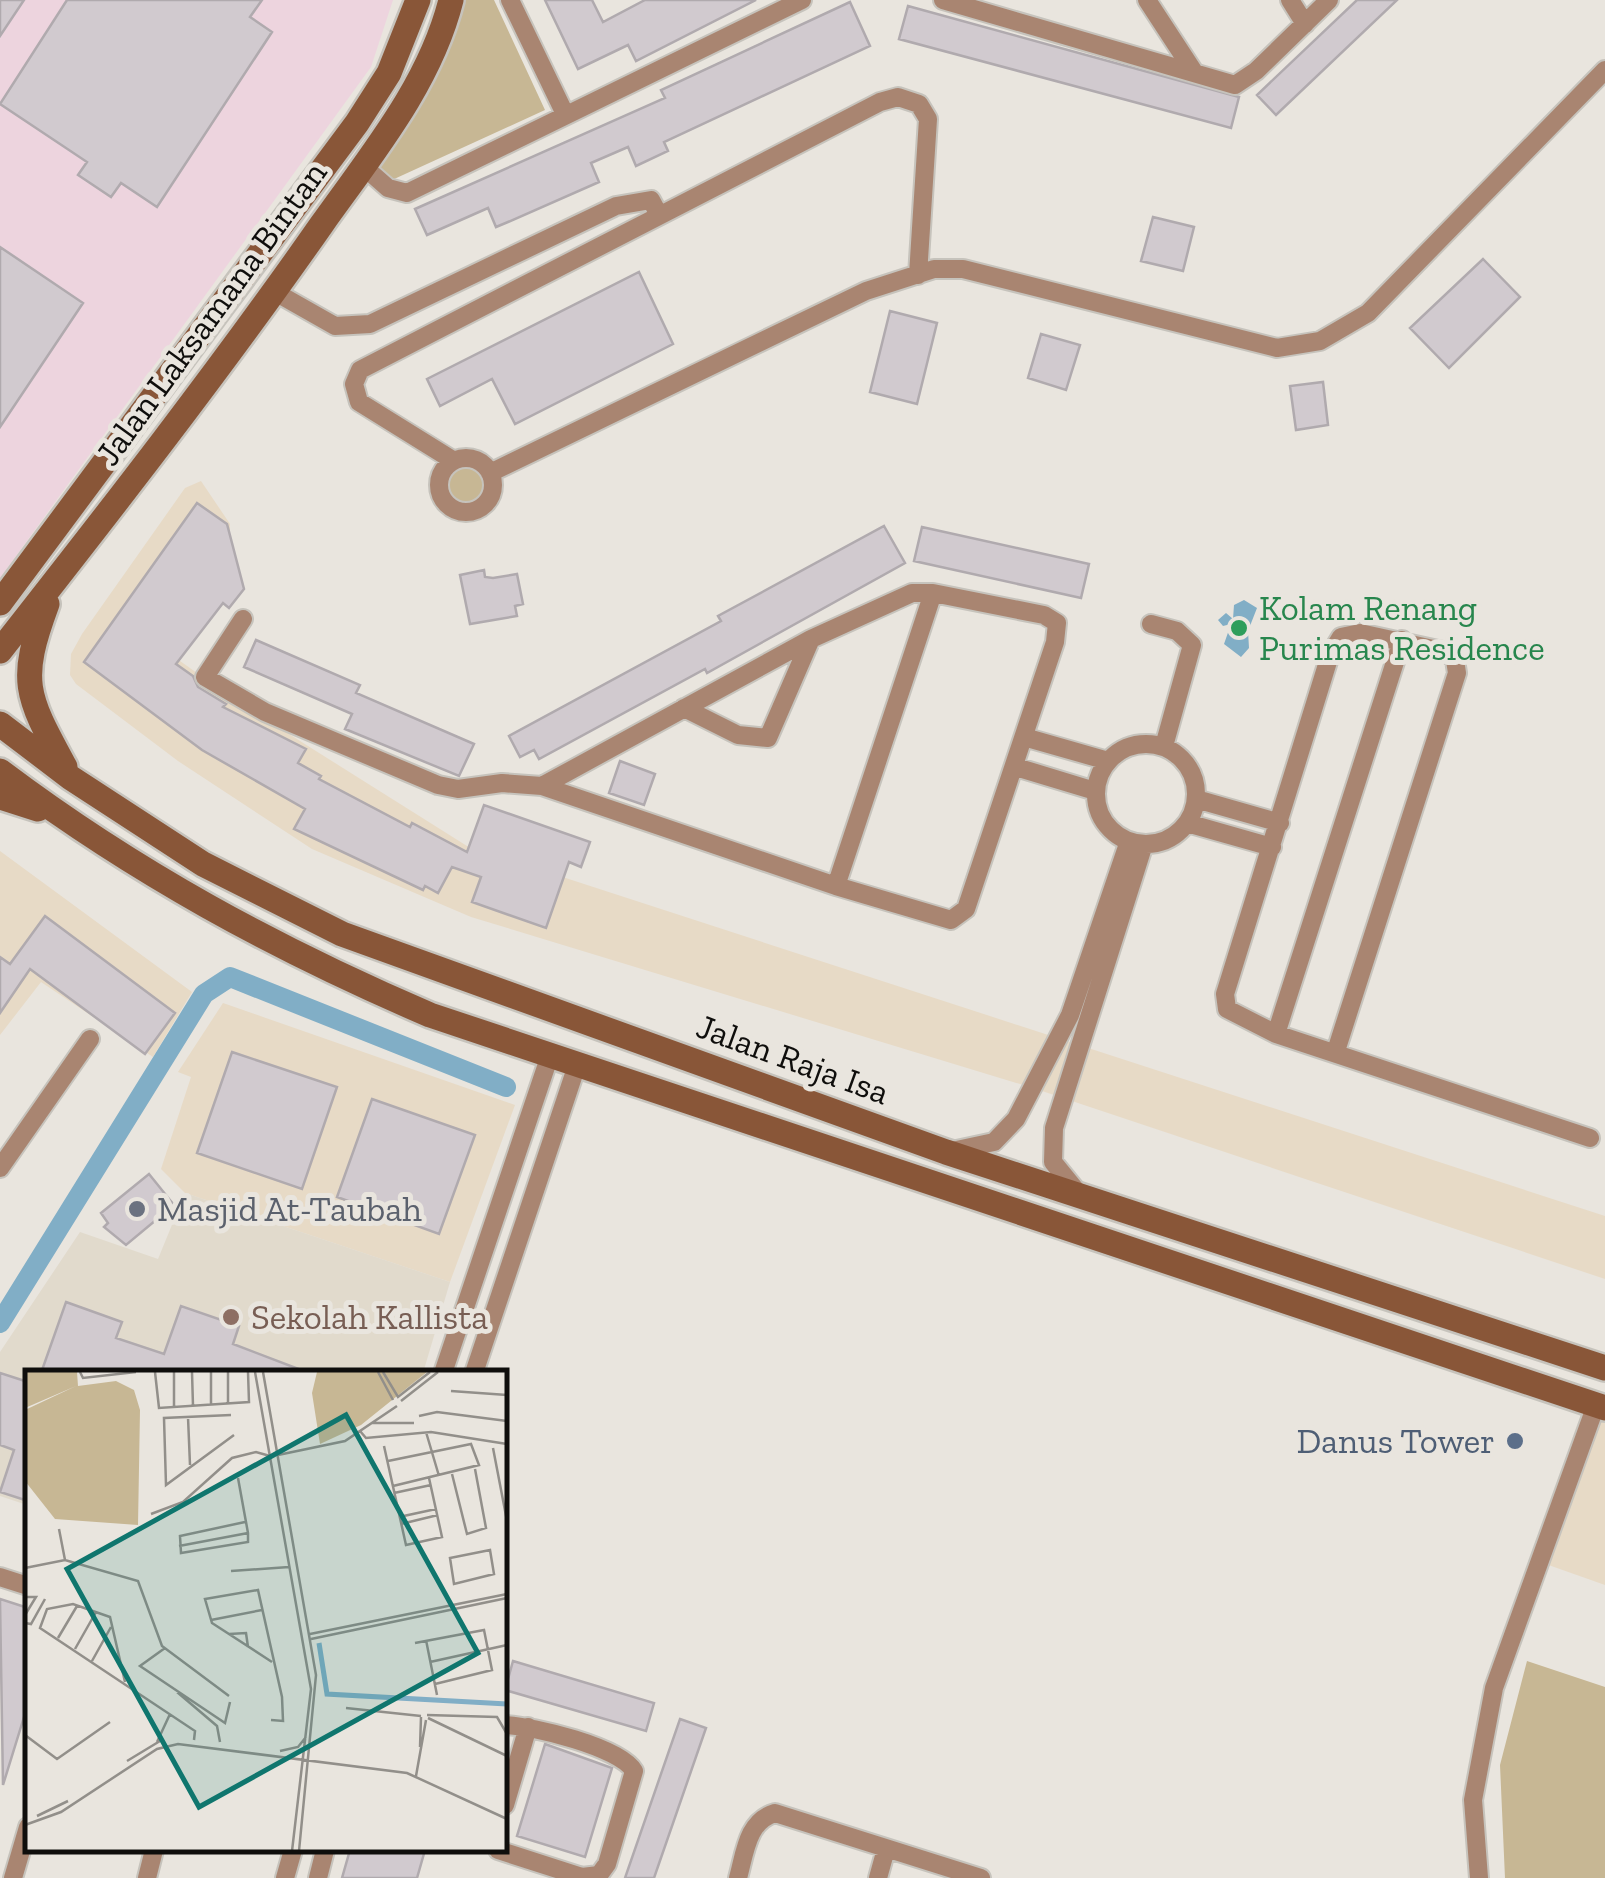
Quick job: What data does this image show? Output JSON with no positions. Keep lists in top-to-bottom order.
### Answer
{
  "streets": {
    "main road": ["Jalan Laksamana Bintan", "Jalan Raja Isa"]
  },
  "places": [
    "Kolam Renang Purimas Residence",
    "Masjid At-Taubah",
    "Sekolah Kallista",
    "Danus Tower"
  ]
}
